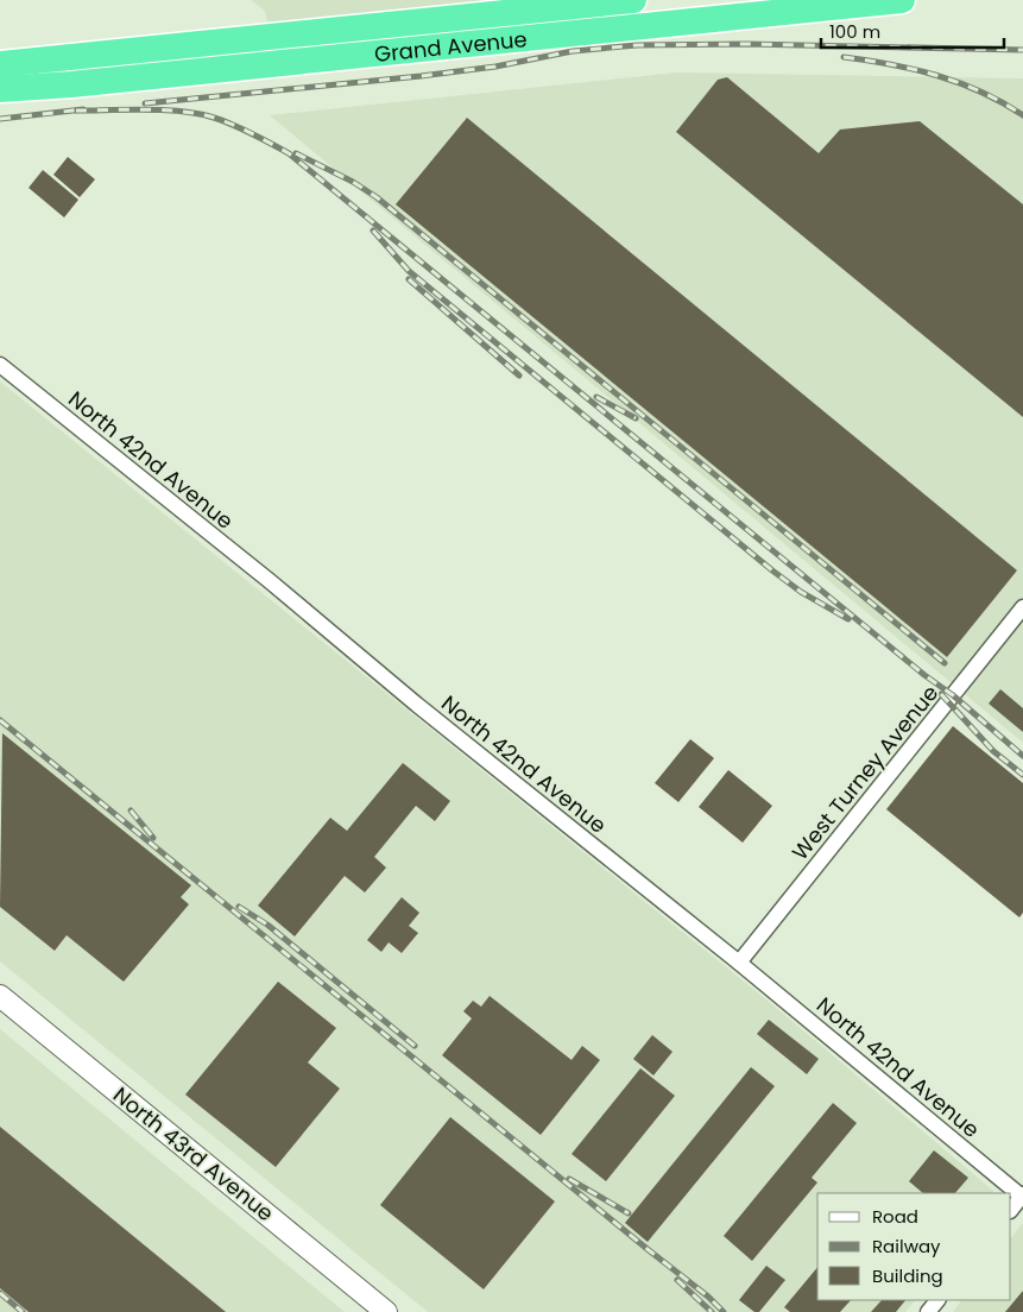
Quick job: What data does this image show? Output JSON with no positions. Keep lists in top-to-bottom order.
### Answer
{
  "streets": {
    "highway": ["Grand Avenue"],
    "main road": ["North 43rd Avenue"],
    "street": ["North 42nd Avenue", "West Turney Avenue"]
  },
  "crossings": [
    ["North 42nd Avenue", "West Turney Avenue"]
  ],
  "legend": ["Road", "Railway", "Building"],
  "scale_bar": "100 m"
}
